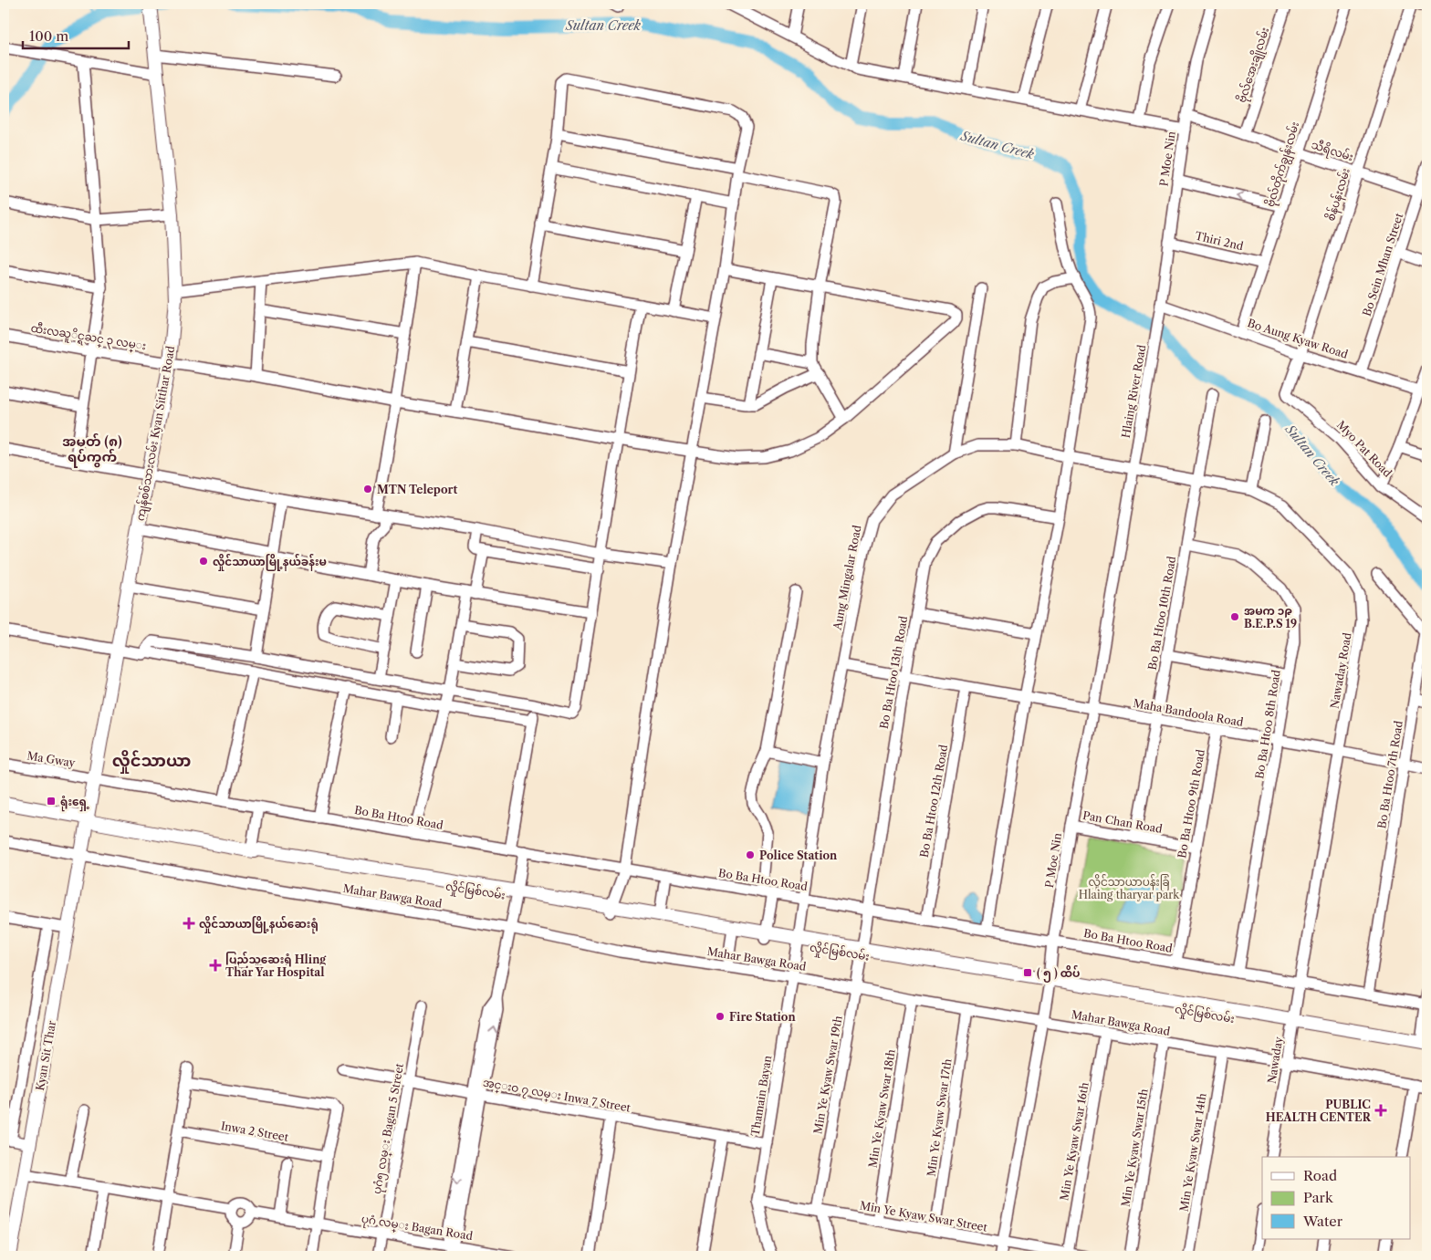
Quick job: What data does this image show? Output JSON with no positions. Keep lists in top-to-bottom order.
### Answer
{
  "streets": {
    "main road": ["ကျန်စစ်သားလမ်း Kyan Sitthar Road", "လှိုင်မြစ်လမ်း", "Kyan Sit Thar"],
    "street": [
      "ဗိုလ်အေးချိုလမ်း",
      "သီရိလမ်း",
      "P Moe Nin",
      "ဗိုလ်တိုက်ချွန်းလမ်း",
      "စိန်ပန်းလမ်း",
      "Thiri 2nd",
      "Bo Sein Mhan Street",
      "ထီးလႀူိင္ရႀင္ ၃ လမ္း",
      "Bo Aung Kyaw Road",
      "Hlaing River Road",
      "Myo Pat Road",
      "Aung Mingalar Road",
      "Bo Ba Htoo 10th Road",
      "Nawaday Road",
      "Bo Ba Htoo 13th Road",
      "Maha Bandoola Road",
      "Bo Ba Htoo 8th Road",
      "Ma Gway",
      "Bo Ba Htoo 7th Road",
      "Bo Ba Htoo 12th Road",
      "Bo Ba Htoo 9th Road",
      "Bo Ba Htoo Road",
      "Pan Chan Road",
      "Mahar Bawga Road",
      "Nawaday",
      "Min Ye Kyaw Swar 19th",
      "အင္းဝ ၇ လမ္း Inwa 7 Street",
      "Thamain Bayan",
      "Min Ye Kyaw Swar 18th",
      "Min Ye Kyaw Swar 17th",
      "ပုဂံ၅ လမ္း Bagan 5 Street",
      "Inwa 2 Street",
      "Min Ye Kyaw Swar 16th",
      "Min Ye Kyaw Swar 15th",
      "Min Ye Kyaw Swar 14th",
      "Min Ye Kyaw Swar Street",
      "ပုဂံ လမ္း Bagan Road"
    ]
  },
  "crossings": [
    ["ဗိုလ်အေးချိုလမ်း", "သီရိလမ်း"],
    ["သီရိလမ်း", "P Moe Nin"],
    ["သီရိလမ်း", "ဗိုလ်တိုက်ချွန်းလမ်း"],
    ["သီရိလမ်း", "စိန်ပန်းလမ်း"],
    ["သီရိလမ်း", "Bo Sein Mhan Street"],
    ["P Moe Nin", "Thiri 2nd"],
    ["P Moe Nin", "Bo Aung Kyaw Road"],
    ["P Moe Nin", "Hlaing River Road"],
    ["P Moe Nin", "Aung Mingalar Road"],
    ["P Moe Nin", "Nawaday Road"],
    ["P Moe Nin", "Maha Bandoola Road"],
    ["P Moe Nin", "Bo Ba Htoo Road"],
    ["P Moe Nin", "Pan Chan Road"],
    ["P Moe Nin", "လှိုင်မြစ်လမ်း"],
    ["P Moe Nin", "Mahar Bawga Road"],
    ["P Moe Nin", "Min Ye Kyaw Swar Street"],
    ["ဗိုလ်တိုက်ချွန်းလမ်း", "Thiri 2nd"],
    ["ဗိုလ်တိုက်ချွန်းလမ်း", "Bo Aung Kyaw Road"],
    ["စိန်ပန်းလမ်း", "Bo Aung Kyaw Road"],
    ["စိန်ပန်းလမ်း", "Myo Pat Road"],
    ["Bo Sein Mhan Street", "Bo Aung Kyaw Road"],
    ["ထီးလႀူိင္ရႀင္ ၃ လမ္း", "ကျန်စစ်သားလမ်း Kyan Sitthar Road"],
    ["Hlaing River Road", "Aung Mingalar Road"],
    ["Hlaing River Road", "Nawaday Road"],
    ["ကျန်စစ်သားလမ်း Kyan Sitthar Road", "Ma Gway"],
    ["ကျန်စစ်သားလမ်း Kyan Sitthar Road", "Bo Ba Htoo Road"],
    ["ကျန်စစ်သားလမ်း Kyan Sitthar Road", "လှိုင်မြစ်လမ်း"],
    ["ကျန်စစ်သားလမ်း Kyan Sitthar Road", "Kyan Sit Thar"],
    ["Aung Mingalar Road", "Nawaday Road"],
    ["Aung Mingalar Road", "Maha Bandoola Road"],
    ["Aung Mingalar Road", "Bo Ba Htoo Road"],
    ["Aung Mingalar Road", "လှိုင်မြစ်လမ်း"],
    ["Aung Mingalar Road", "Thamain Bayan"],
    ["Bo Ba Htoo 10th Road", "Nawaday Road"],
    ["Bo Ba Htoo 10th Road", "Maha Bandoola Road"],
    ["Bo Ba Htoo 10th Road", "Bo Ba Htoo 8th Road"],
    ["Bo Ba Htoo 10th Road", "Pan Chan Road"],
    ["Nawaday Road", "Maha Bandoola Road"],
    ["Nawaday Road", "Bo Ba Htoo Road"],
    ["Nawaday Road", "လှိုင်မြစ်လမ်း"],
    ["Nawaday Road", "Nawaday"],
    ["Bo Ba Htoo 13th Road", "Maha Bandoola Road"],
    ["Bo Ba Htoo 13th Road", "Bo Ba Htoo Road"],
    ["Bo Ba Htoo 13th Road", "လှိုင်မြစ်လမ်း"],
    ["Bo Ba Htoo 13th Road", "Min Ye Kyaw Swar 19th"],
    ["Maha Bandoola Road", "Bo Ba Htoo 8th Road"],
    ["Maha Bandoola Road", "Bo Ba Htoo 7th Road"],
    ["Maha Bandoola Road", "Bo Ba Htoo 12th Road"],
    ["Maha Bandoola Road", "Bo Ba Htoo 9th Road"],
    ["Bo Ba Htoo 8th Road", "Bo Ba Htoo Road"],
    ["Ma Gway", "Bo Ba Htoo Road"],
    ["Bo Ba Htoo 7th Road", "Bo Ba Htoo Road"],
    ["Bo Ba Htoo 12th Road", "Bo Ba Htoo Road"],
    ["Bo Ba Htoo 9th Road", "Bo Ba Htoo Road"],
    ["Bo Ba Htoo 9th Road", "Pan Chan Road"],
    ["လှိုင်မြစ်လမ်း", "Kyan Sit Thar"],
    ["လှိုင်မြစ်လမ်း", "Nawaday"],
    ["လှိုင်မြစ်လမ်း", "Min Ye Kyaw Swar 19th"],
    ["လှိုင်မြစ်လမ်း", "Thamain Bayan"],
    ["Mahar Bawga Road", "Kyan Sit Thar"],
    ["Mahar Bawga Road", "Nawaday"],
    ["Mahar Bawga Road", "Min Ye Kyaw Swar 19th"],
    ["Mahar Bawga Road", "Thamain Bayan"],
    ["Mahar Bawga Road", "Min Ye Kyaw Swar 18th"],
    ["Mahar Bawga Road", "Min Ye Kyaw Swar 17th"],
    ["Mahar Bawga Road", "Min Ye Kyaw Swar 16th"],
    ["Mahar Bawga Road", "Min Ye Kyaw Swar 15th"],
    ["Mahar Bawga Road", "Min Ye Kyaw Swar 14th"],
    ["Min Ye Kyaw Swar 19th", "Min Ye Kyaw Swar Street"],
    ["အင္းဝ ၇ လမ္း Inwa 7 Street", "Thamain Bayan"],
    ["အင္းဝ ၇ လမ္း Inwa 7 Street", "ပုဂံ၅ လမ္း Bagan 5 Street"],
    ["Thamain Bayan", "Min Ye Kyaw Swar Street"],
    ["Min Ye Kyaw Swar 18th", "Min Ye Kyaw Swar Street"],
    ["Min Ye Kyaw Swar 17th", "Min Ye Kyaw Swar Street"],
    ["ပုဂံ၅ လမ္း Bagan 5 Street", "ပုဂံ လမ္း Bagan Road"],
    ["Min Ye Kyaw Swar 16th", "Min Ye Kyaw Swar Street"]
  ],
  "districts": ["အမှတ် (၈) ရပ်ကွက်", "လှိုင်သာယာ"],
  "water": ["Sultan Creek"],
  "parks": ["လှိုင်သာယာပန်းခြံ Hlaing tharyar park"],
  "places": {
    "other": [
      "MTN Teleport",
      "လှိုင်သာယာမြို့နယ်ခန်းမ",
      "အမက ၁၉ B.E.P.S 19",
      "Police Station",
      "Fire Station"
    ],
    "transit": ["ရုံးရှေ့", "( ၅ ) ထိပ်"],
    "health": ["လှိုင်သာယာမြို့နယ်ဆေးရုံ", "ပြည်သူ့ဆေးရုံ Hling Thar Yar Hospital", "PUBLIC HEALTH CENTER"]
  },
  "legend": ["Road", "Park", "Water"],
  "scale_bar": "100 m"
}
